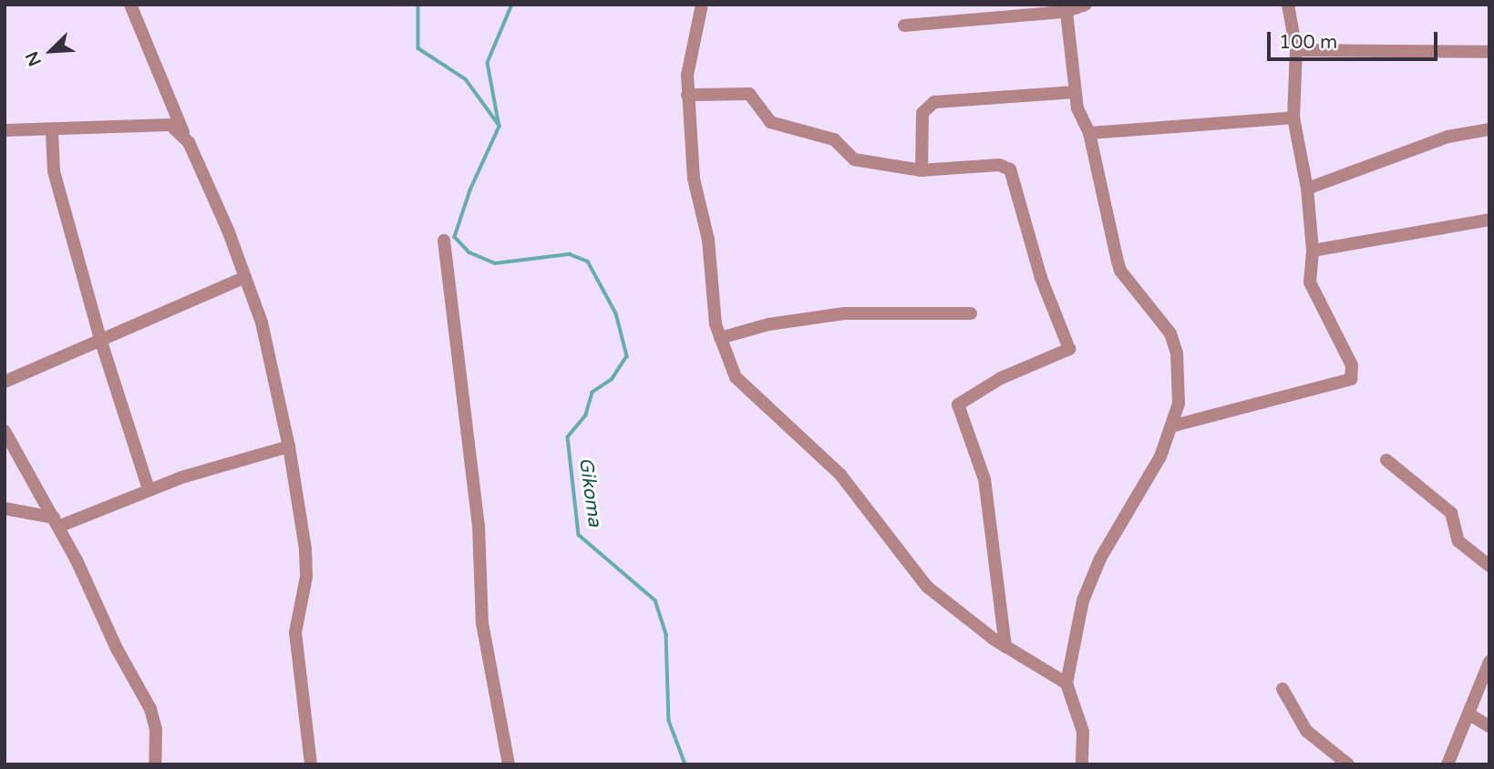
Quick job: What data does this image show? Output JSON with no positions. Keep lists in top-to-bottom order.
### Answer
{
  "water": ["Gikoma"],
  "scale_bar": "100 m",
  "north": "bottom left"
}
